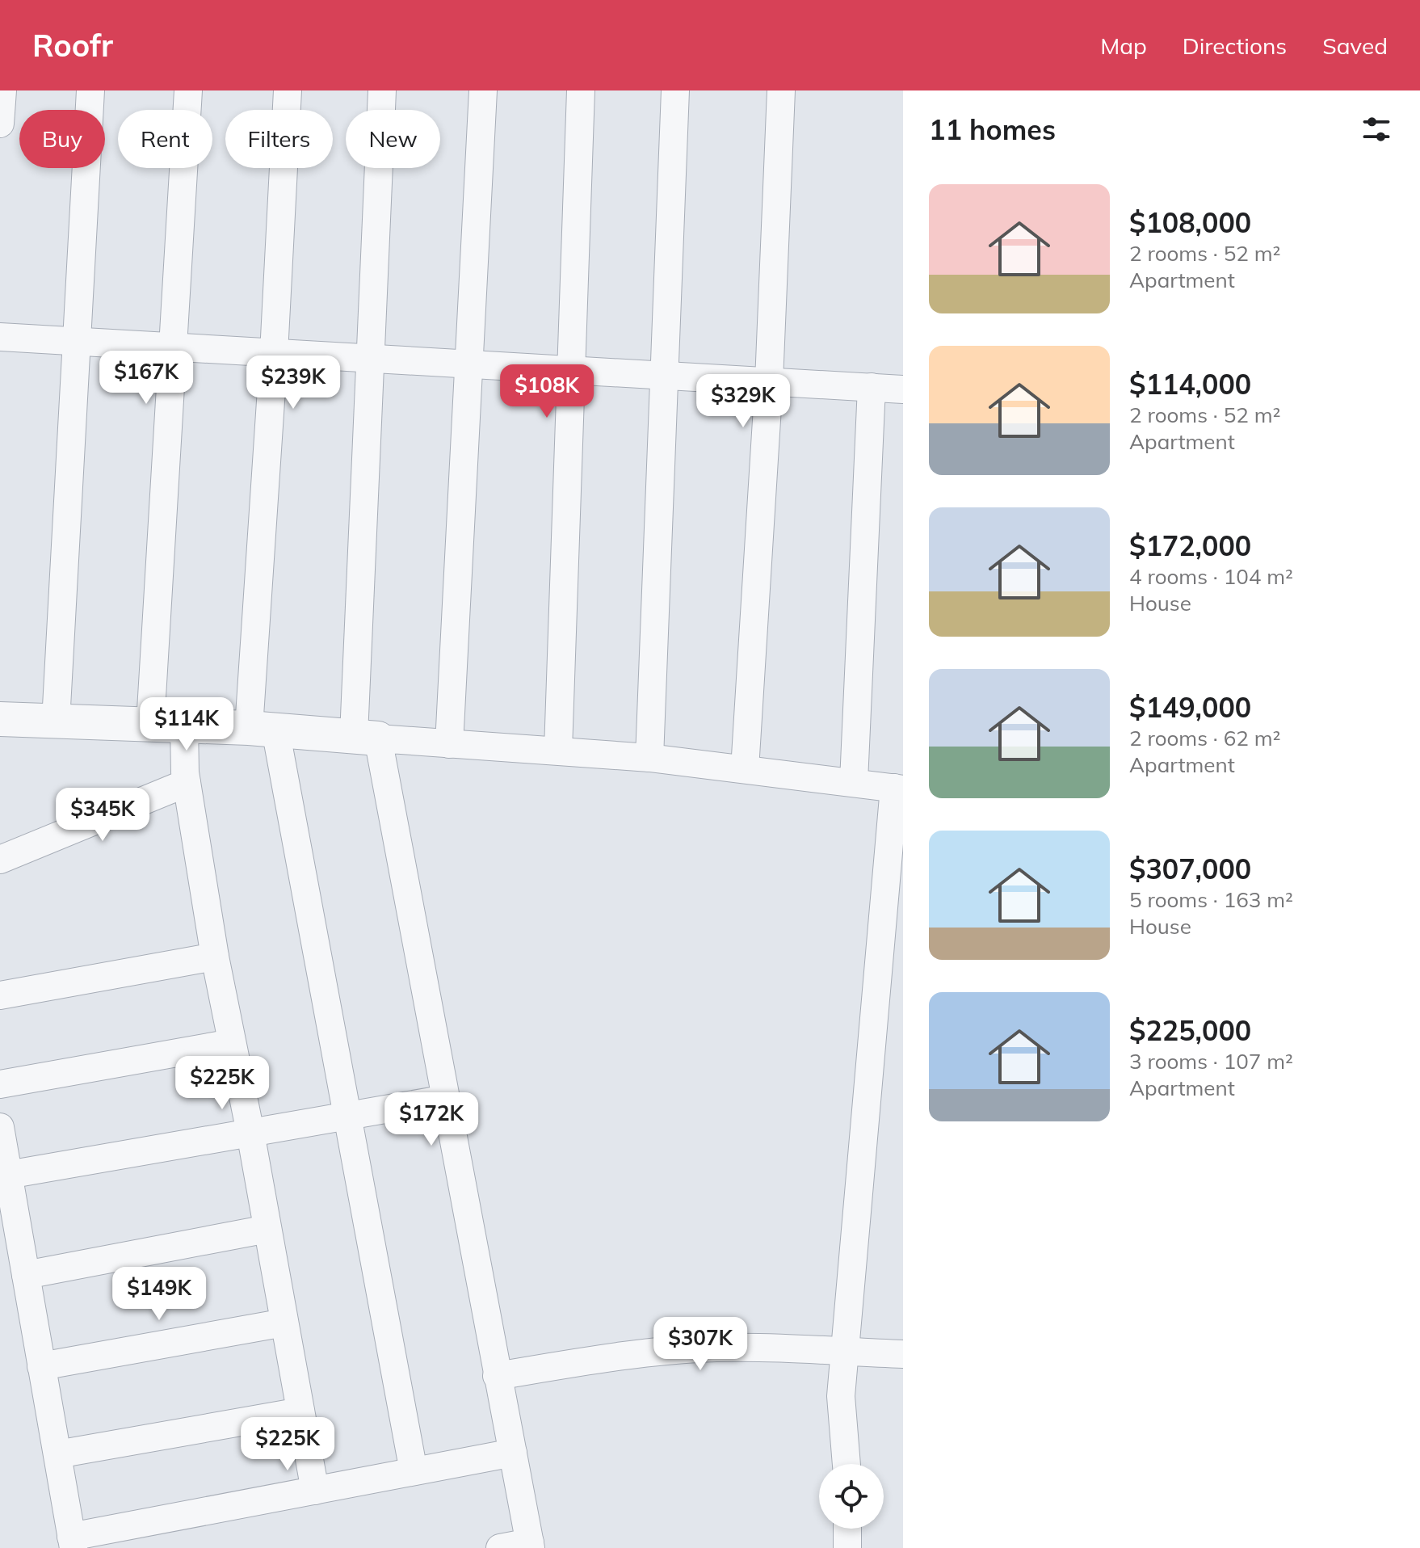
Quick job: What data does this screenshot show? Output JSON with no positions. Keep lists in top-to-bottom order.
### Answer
{
  "page": {
    "header": "Roofr",
    "nav": ["Map", "Directions", "Saved"],
    "heading": "11 homes",
    "chip": [
      "Buy",
      "Rent",
      "Filters",
      "New"
    ],
    "list": [
      {
        "name": "$108,000",
        "note": "2 rooms · 52 m² · Apartment"
      },
      {
        "name": "$114,000",
        "note": "2 rooms · 52 m² · Apartment"
      },
      {
        "name": "$172,000",
        "note": "4 rooms · 104 m² · House"
      },
      {
        "name": "$149,000",
        "note": "2 rooms · 62 m² · Apartment"
      },
      {
        "name": "$307,000",
        "note": "5 rooms · 163 m² · House"
      },
      {
        "name": "$225,000",
        "note": "3 rooms · 107 m² · Apartment"
      }
    ],
    "price": [
      "$167K",
      "$239K",
      "$108K",
      "$329K",
      "$114K",
      "$345K",
      "$225K",
      "$172K",
      "$149K",
      "$307K",
      "$225K"
    ]
  }
}
